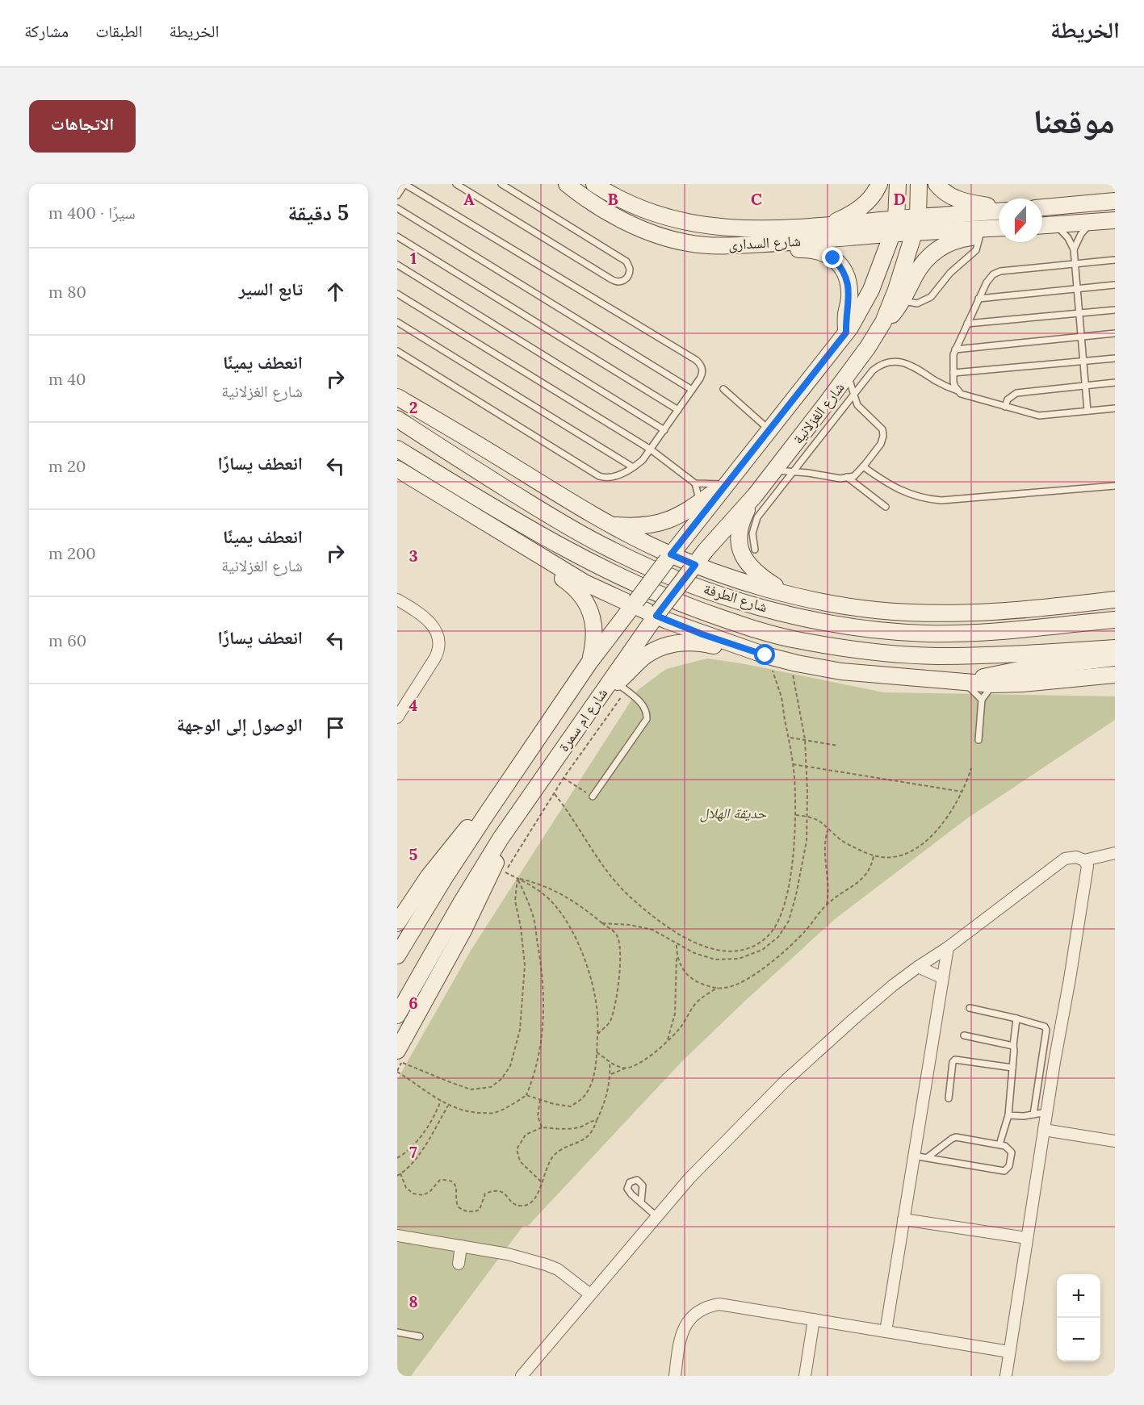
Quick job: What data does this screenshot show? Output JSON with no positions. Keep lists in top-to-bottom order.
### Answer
{
  "streets": {
    "street": [
      "شارع السدارى",
      "شارع الغزلانية",
      "شارع الطرفة",
      "شارع ام سمرة"
    ]
  },
  "crossings": [
    ["شارع السدارى", "شارع الغزلانية"],
    ["شارع الغزلانية", "شارع ام سمرة"]
  ],
  "parks": ["حديقة الهلال"],
  "north": "bottom",
  "page": {
    "header": "الخريطة",
    "nav": ["الخريطة", "الطبقات", "مشاركة"],
    "title": "موقعنا",
    "buttons": "الاتجاهات",
    "heading": ["5 دقيقة", "سيرًا · 400 m"],
    "list": [
      ["تابع السير", "80 m"],
      ["انعطف يمينًا", "شارع الغزلانية", "40 m"],
      ["انعطف يسارًا", "20 m"],
      ["انعطف يمينًا", "شارع الغزلانية", "200 m"],
      ["انعطف يسارًا", "60 m"],
      "الوصول إلى الوجهة"
    ],
    "map_buttons": ["+", "−"]
  },
  "grid": {
    "columns": [
      "A",
      "B",
      "C",
      "D"
    ],
    "rows": [
      "1",
      "2",
      "3",
      "4",
      "5",
      "6",
      "7",
      "8"
    ]
  }
}
